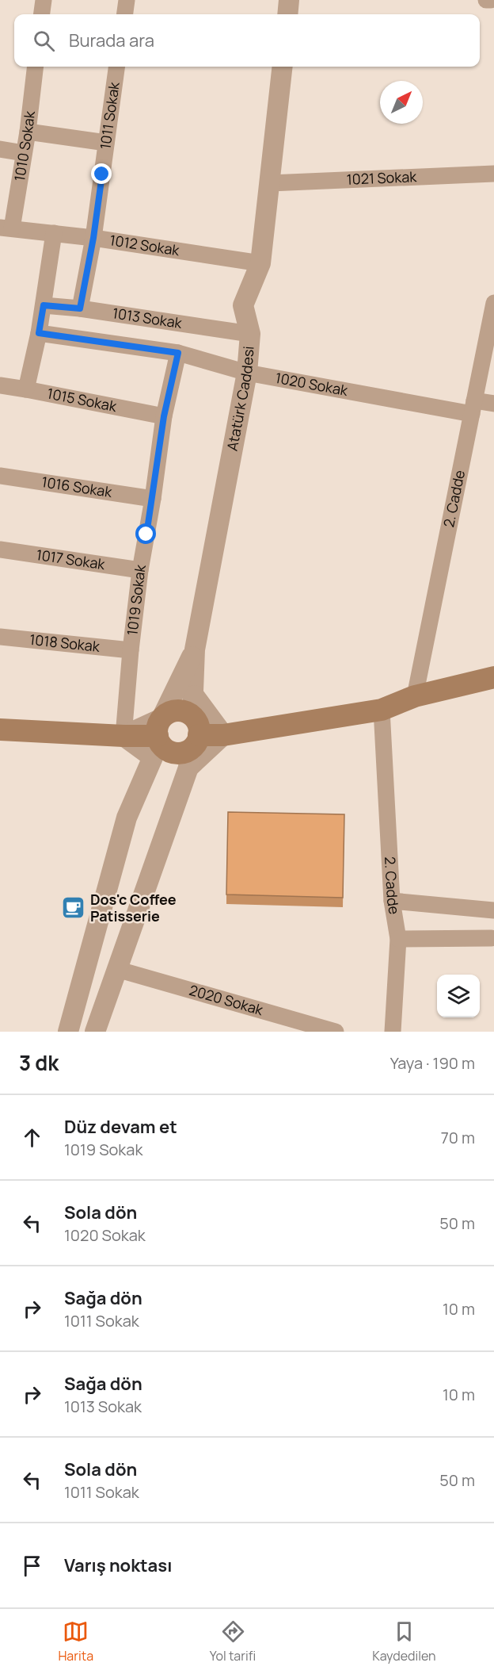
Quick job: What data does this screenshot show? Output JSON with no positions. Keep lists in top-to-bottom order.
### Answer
{
  "streets": {
    "street": [
      "1011 Sokak",
      "1010 Sokak",
      "1021 Sokak",
      "1012 Sokak",
      "1013 Sokak",
      "1020 Sokak",
      "Atatürk Caddesi",
      "1015 Sokak",
      "1016 Sokak",
      "2. Cadde",
      "1017 Sokak",
      "1019 Sokak",
      "1018 Sokak",
      "2020 Sokak"
    ]
  },
  "crossings": [
    ["1011 Sokak", "1012 Sokak"],
    ["1011 Sokak", "1013 Sokak"],
    ["1010 Sokak", "1012 Sokak"],
    ["1021 Sokak", "Atatürk Caddesi"],
    ["1012 Sokak", "Atatürk Caddesi"],
    ["1013 Sokak", "Atatürk Caddesi"],
    ["1020 Sokak", "Atatürk Caddesi"],
    ["1020 Sokak", "2. Cadde"],
    ["1020 Sokak", "1019 Sokak"],
    ["1015 Sokak", "1019 Sokak"],
    ["1016 Sokak", "1019 Sokak"],
    ["1017 Sokak", "1019 Sokak"],
    ["1019 Sokak", "1018 Sokak"]
  ],
  "places": {
    "cafe": ["Dos'c Coffee Patisserie"]
  },
  "north": "top right",
  "page": {
    "search": "Burada ara",
    "heading": ["3 dk", "Yaya · 190 m"],
    "list": [
      ["Düz devam et", "1019 Sokak", "70 m"],
      ["Sola dön", "1020 Sokak", "50 m"],
      ["Sağa dön", "1011 Sokak", "10 m"],
      ["Sağa dön", "1013 Sokak", "10 m"],
      ["Sola dön", "1011 Sokak", "50 m"],
      "Varış noktası"
    ],
    "nav": ["Harita", "Yol tarifi", "Kaydedilen"]
  }
}
